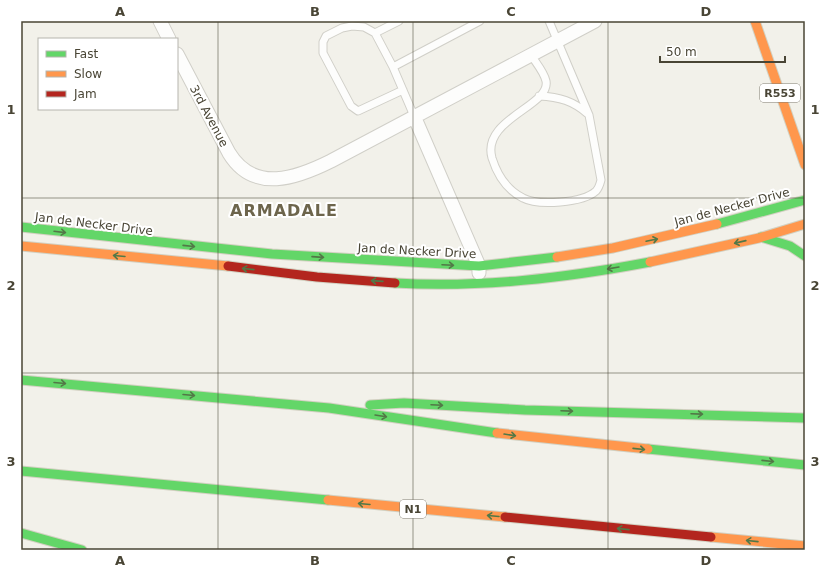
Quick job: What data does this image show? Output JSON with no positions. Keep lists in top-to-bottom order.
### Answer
{
  "streets": {
    "main road": ["R553", "Jan de Necker Drive", "N1"],
    "street": ["3rd Avenue"]
  },
  "districts": ["ARMADALE"],
  "legend": ["Fast", "Slow", "Jam"],
  "scale_bar": "50 m",
  "grid": {
    "columns": [
      "A",
      "B",
      "C",
      "D"
    ],
    "rows": ["1", "2", "3"]
  }
}
